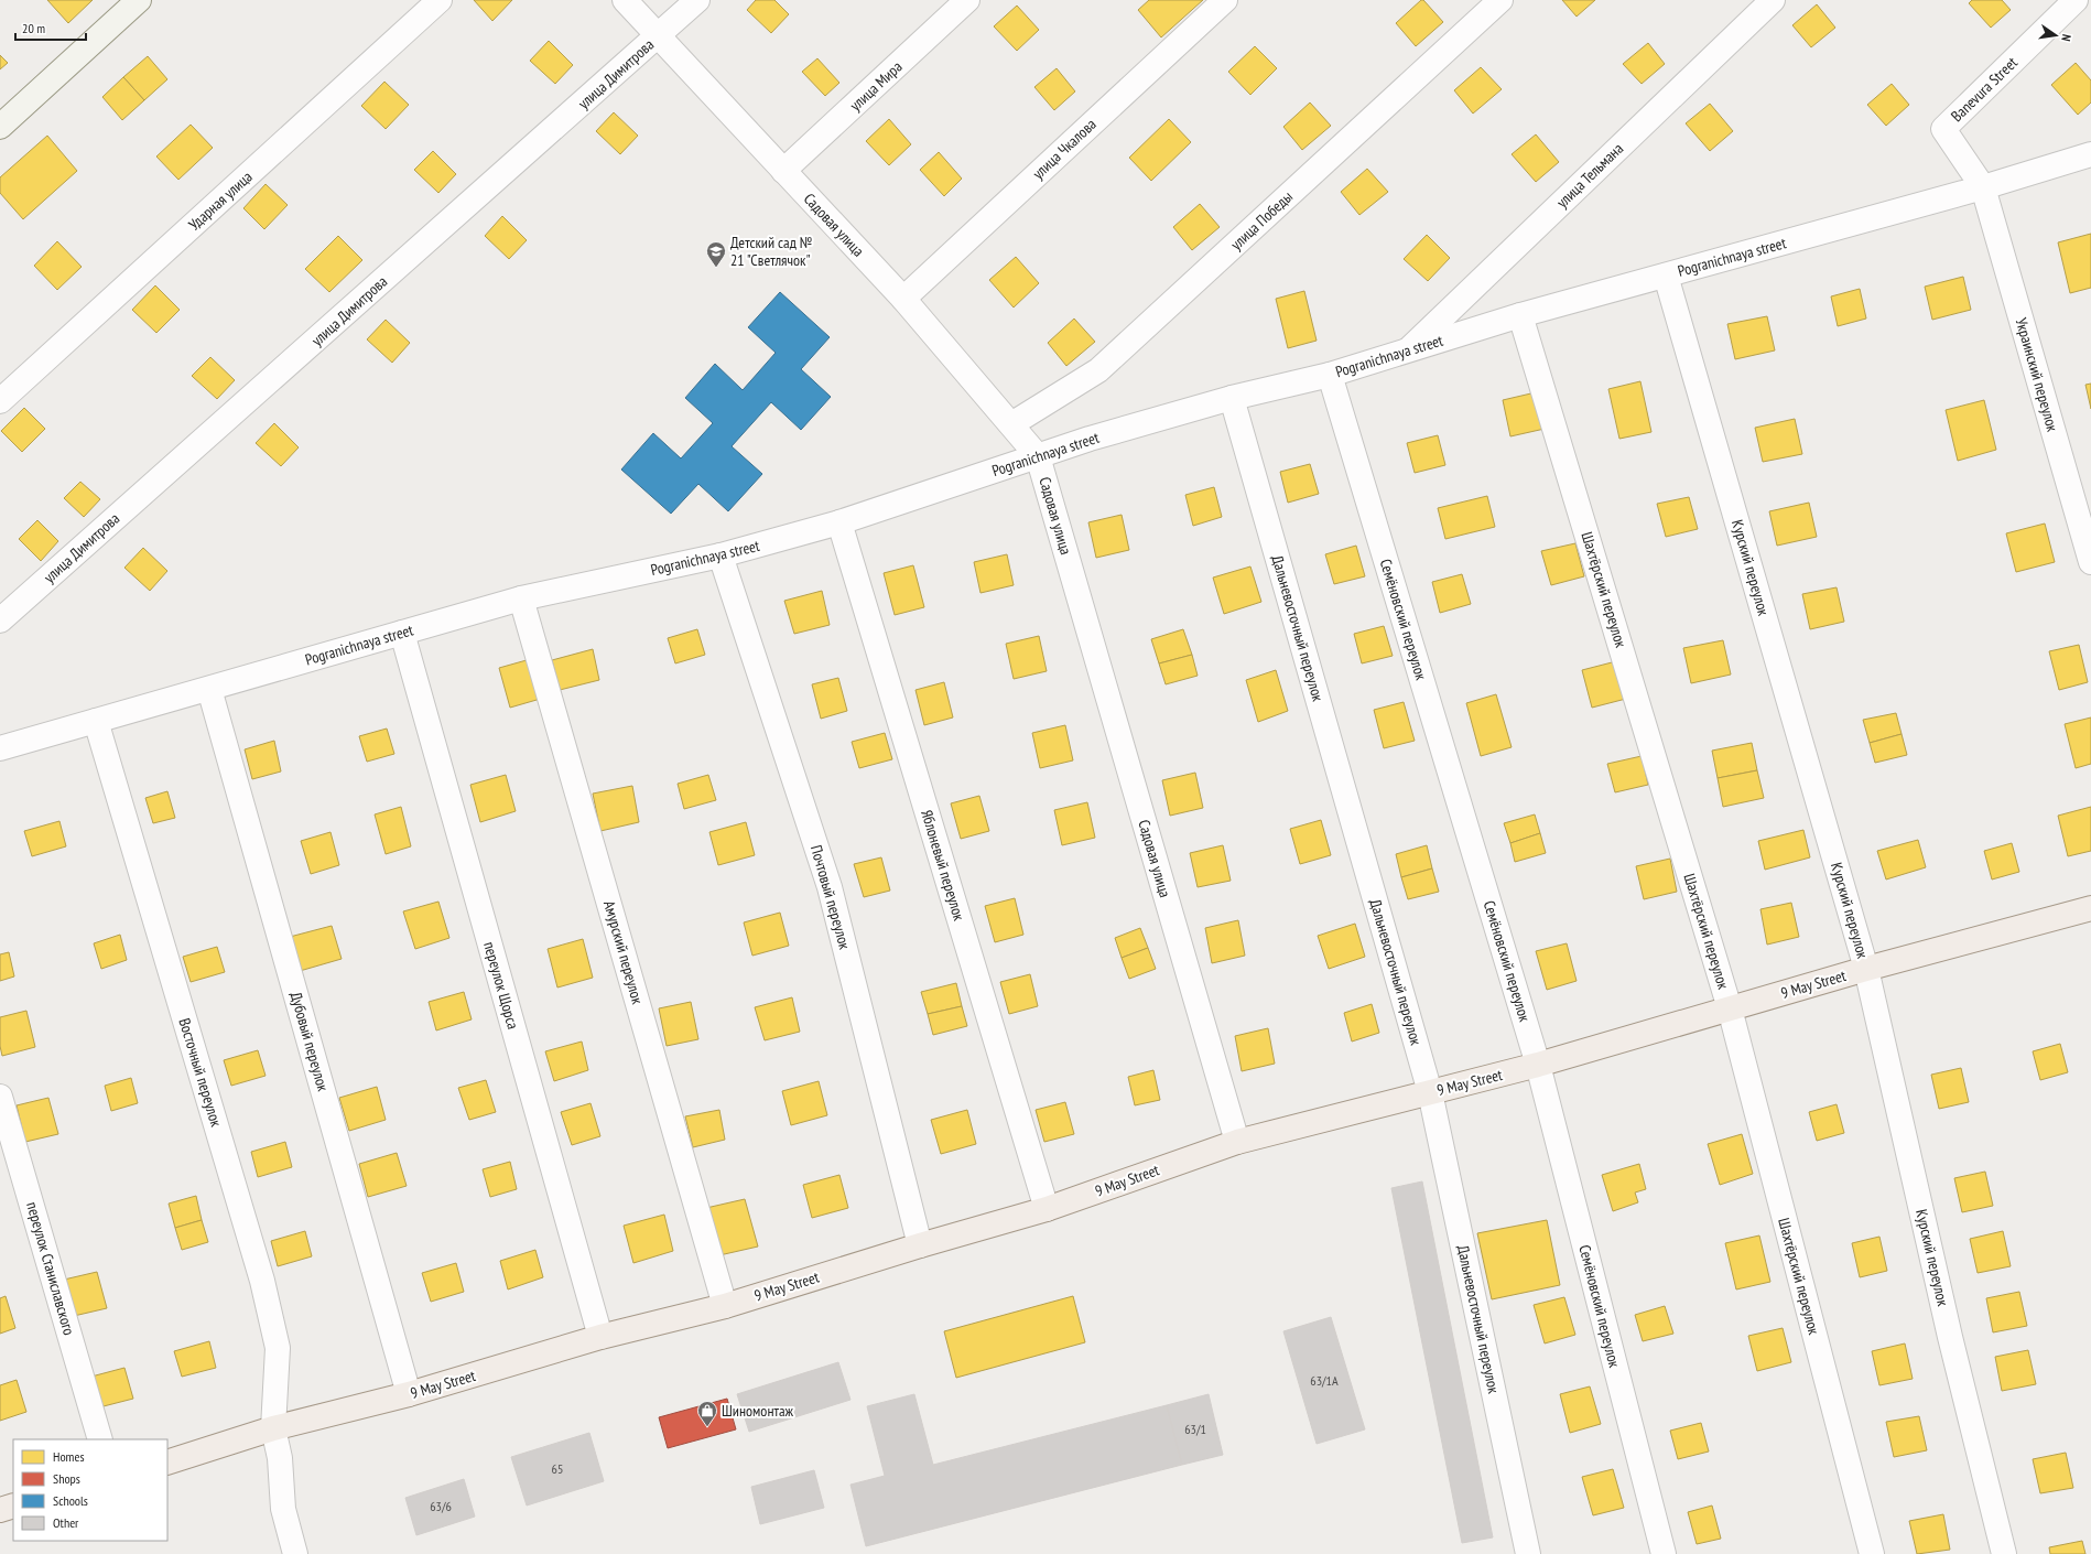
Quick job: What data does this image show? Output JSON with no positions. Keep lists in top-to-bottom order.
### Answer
{
  "streets": {
    "main road": ["9 May Street"],
    "street": [
      "улица Димитрова",
      "улица Мира",
      "Banevura Street",
      "улица Чкалова",
      "улица Тельмана",
      "Ударная улица",
      "улица Победы",
      "Садовая улица",
      "Pogranichnaya street",
      "Украинский переулок",
      "Курский переулок",
      "Шахтёрский переулок",
      "Семёновский переулок",
      "Дальневосточный переулок",
      "Яблоневый переулок",
      "Почтовый переулок",
      "Амурский переулок",
      "переулок Щорса",
      "Дубовый переулок",
      "Восточный переулок",
      "переулок Станиславского"
    ]
  },
  "crossings": [
    ["улица Димитрова", "Садовая улица"],
    ["улица Мира", "Садовая улица"],
    ["Banevura Street", "Pogranichnaya street"],
    ["Banevura Street", "Украинский переулок"],
    ["улица Чкалова", "Садовая улица"],
    ["улица Тельмана", "Pogranichnaya street"],
    ["улица Победы", "Садовая улица"],
    ["Садовая улица", "Pogranichnaya street"],
    ["Садовая улица", "9 May Street"],
    ["Pogranichnaya street", "Украинский переулок"],
    ["Pogranichnaya street", "Курский переулок"],
    ["Pogranichnaya street", "Шахтёрский переулок"],
    ["Pogranichnaya street", "Семёновский переулок"],
    ["Pogranichnaya street", "Дальневосточный переулок"],
    ["Pogranichnaya street", "Яблоневый переулок"],
    ["Pogranichnaya street", "Почтовый переулок"],
    ["Pogranichnaya street", "Амурский переулок"],
    ["Pogranichnaya street", "переулок Щорса"],
    ["Pogranichnaya street", "Дубовый переулок"],
    ["Pogranichnaya street", "Восточный переулок"],
    ["Курский переулок", "9 May Street"],
    ["Шахтёрский переулок", "9 May Street"],
    ["Семёновский переулок", "9 May Street"],
    ["Дальневосточный переулок", "9 May Street"],
    ["Яблоневый переулок", "9 May Street"],
    ["Почтовый переулок", "9 May Street"],
    ["Амурский переулок", "9 May Street"],
    ["9 May Street", "переулок Щорса"],
    ["9 May Street", "Дубовый переулок"],
    ["9 May Street", "Восточный переулок"]
  ],
  "places": {
    "school or university": ["Детский сад № 21 \"Светлячок\""],
    "shop": ["Шиномонтаж"]
  },
  "house_numbers": [
    "63/1А",
    "63/1",
    "65",
    "63/6"
  ],
  "legend": [
    "Homes",
    "Shops",
    "Schools",
    "Other"
  ],
  "scale_bar": "20 m",
  "north": "right"
}
